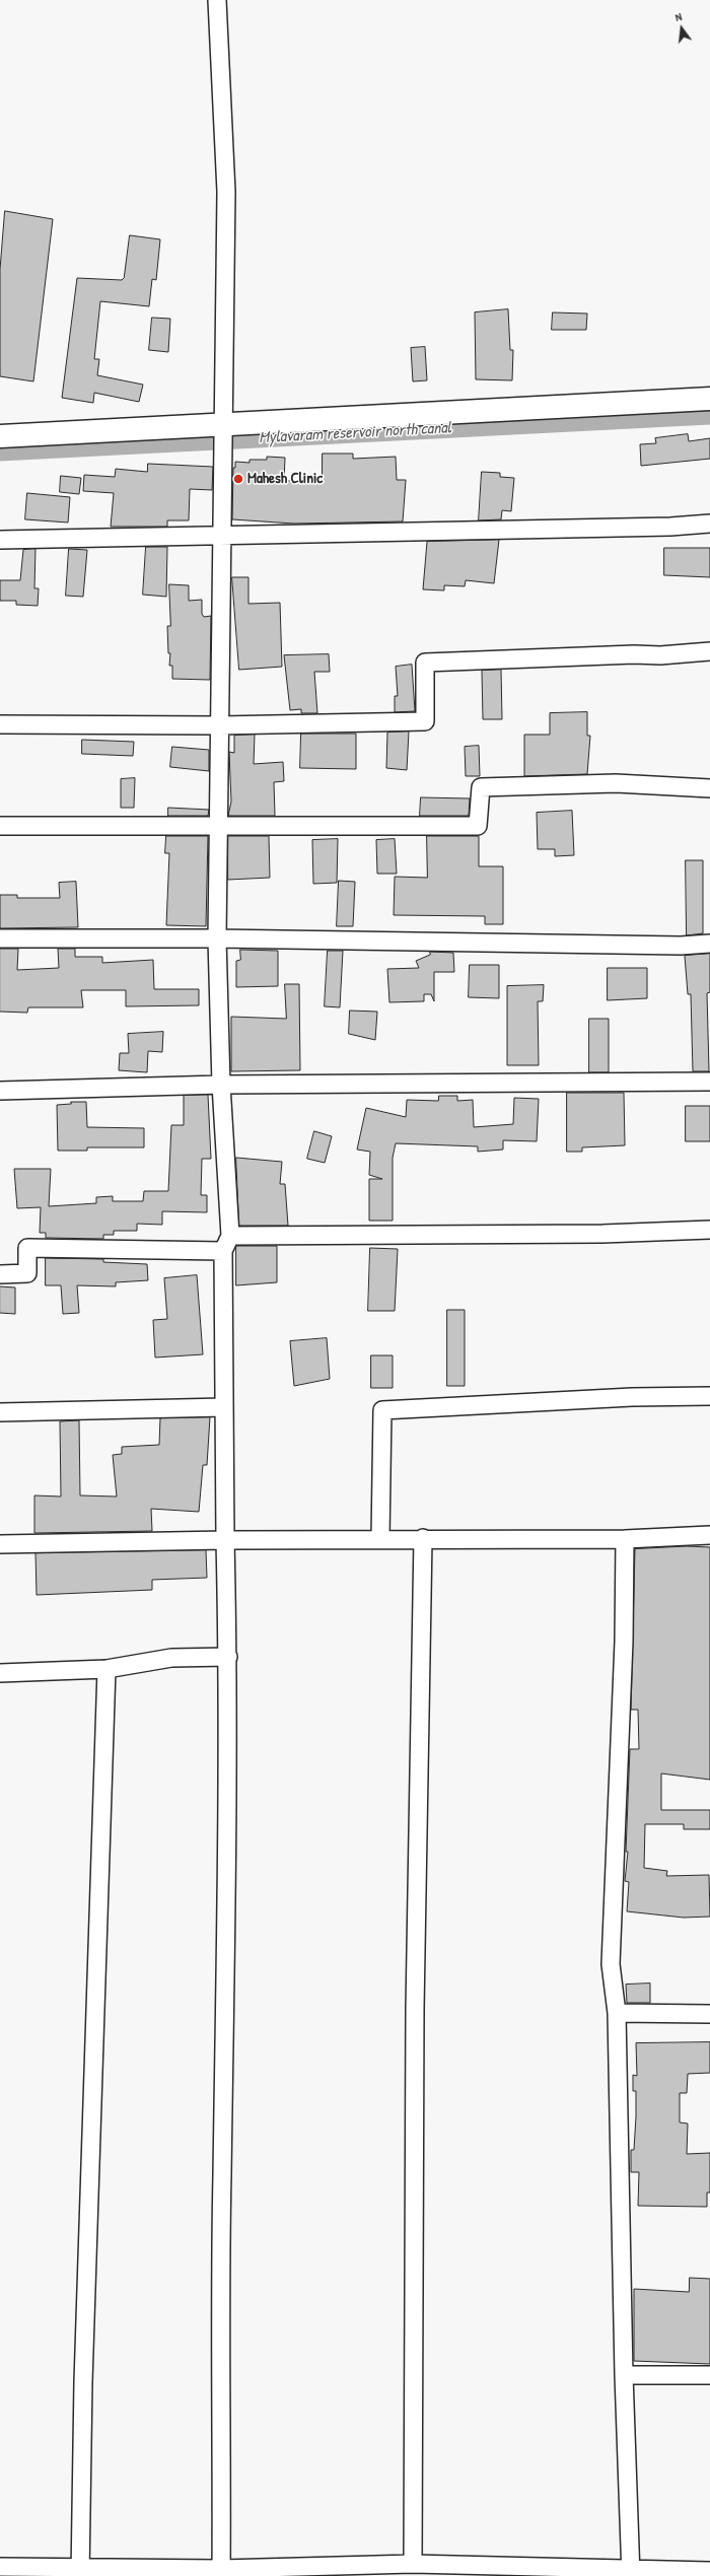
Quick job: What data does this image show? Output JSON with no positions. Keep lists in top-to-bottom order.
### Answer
{
  "water": ["Mylavaram reservoir north canal"],
  "places": ["Mahesh Clinic"],
  "north": "top"
}
